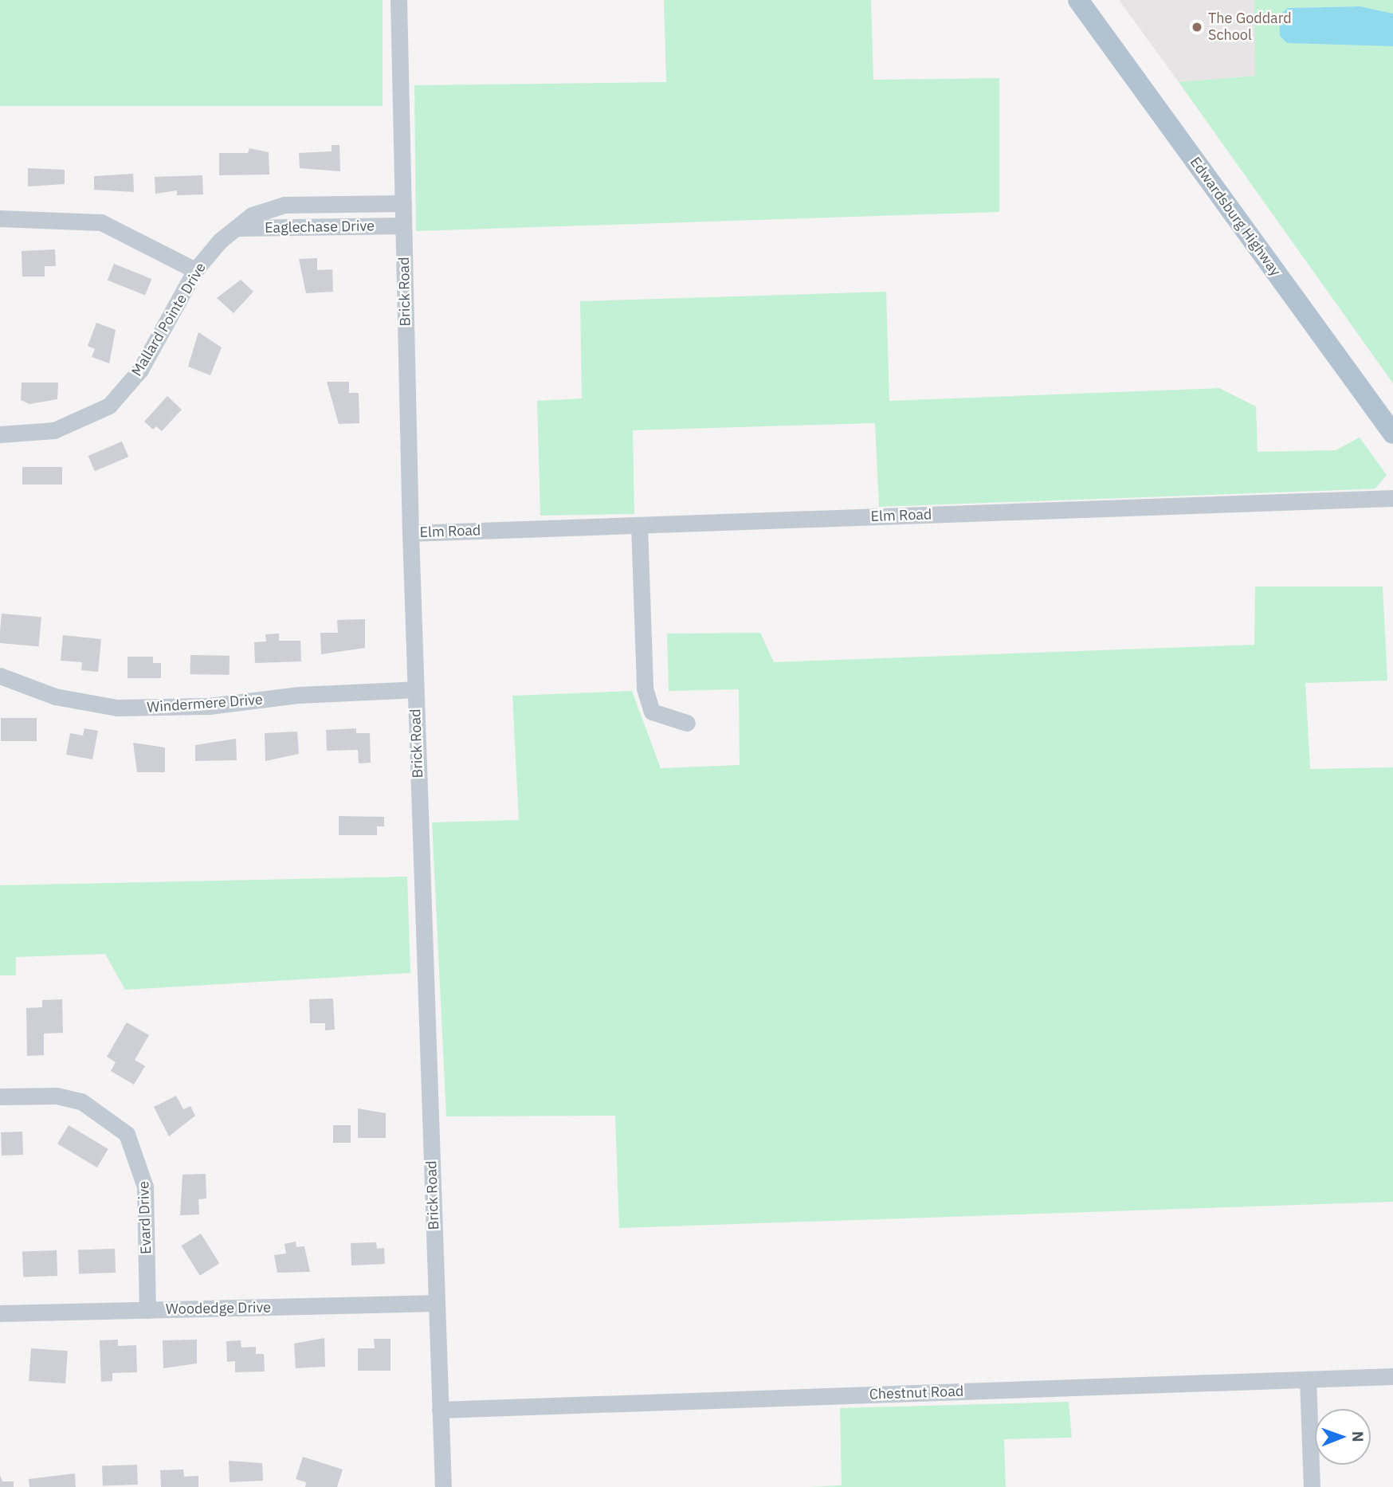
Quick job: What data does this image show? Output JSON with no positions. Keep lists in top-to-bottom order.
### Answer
{
  "streets": {
    "main road": ["Edwardsburg Highway"],
    "street": [
      "Eaglechase Drive",
      "Brick Road",
      "Mallard Pointe Drive",
      "Elm Road",
      "Windermere Drive",
      "Evard Drive",
      "Woodedge Drive",
      "Chestnut Road"
    ]
  },
  "crossings": [
    ["Eaglechase Drive", "Brick Road"],
    ["Eaglechase Drive", "Mallard Pointe Drive"],
    ["Brick Road", "Mallard Pointe Drive"],
    ["Brick Road", "Elm Road"],
    ["Brick Road", "Windermere Drive"],
    ["Brick Road", "Woodedge Drive"],
    ["Brick Road", "Chestnut Road"],
    ["Evard Drive", "Woodedge Drive"]
  ],
  "places": ["The Goddard School"],
  "north": "right"
}
